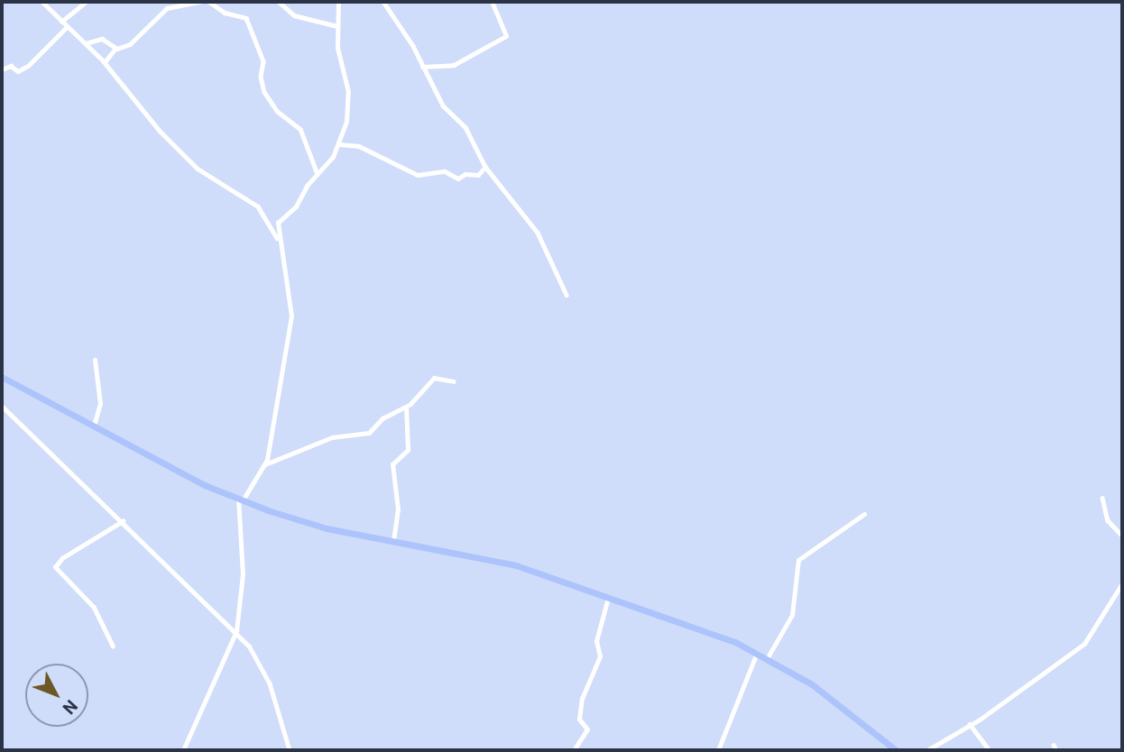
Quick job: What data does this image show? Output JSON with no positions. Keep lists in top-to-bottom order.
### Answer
{
  "north": "bottom right"
}
